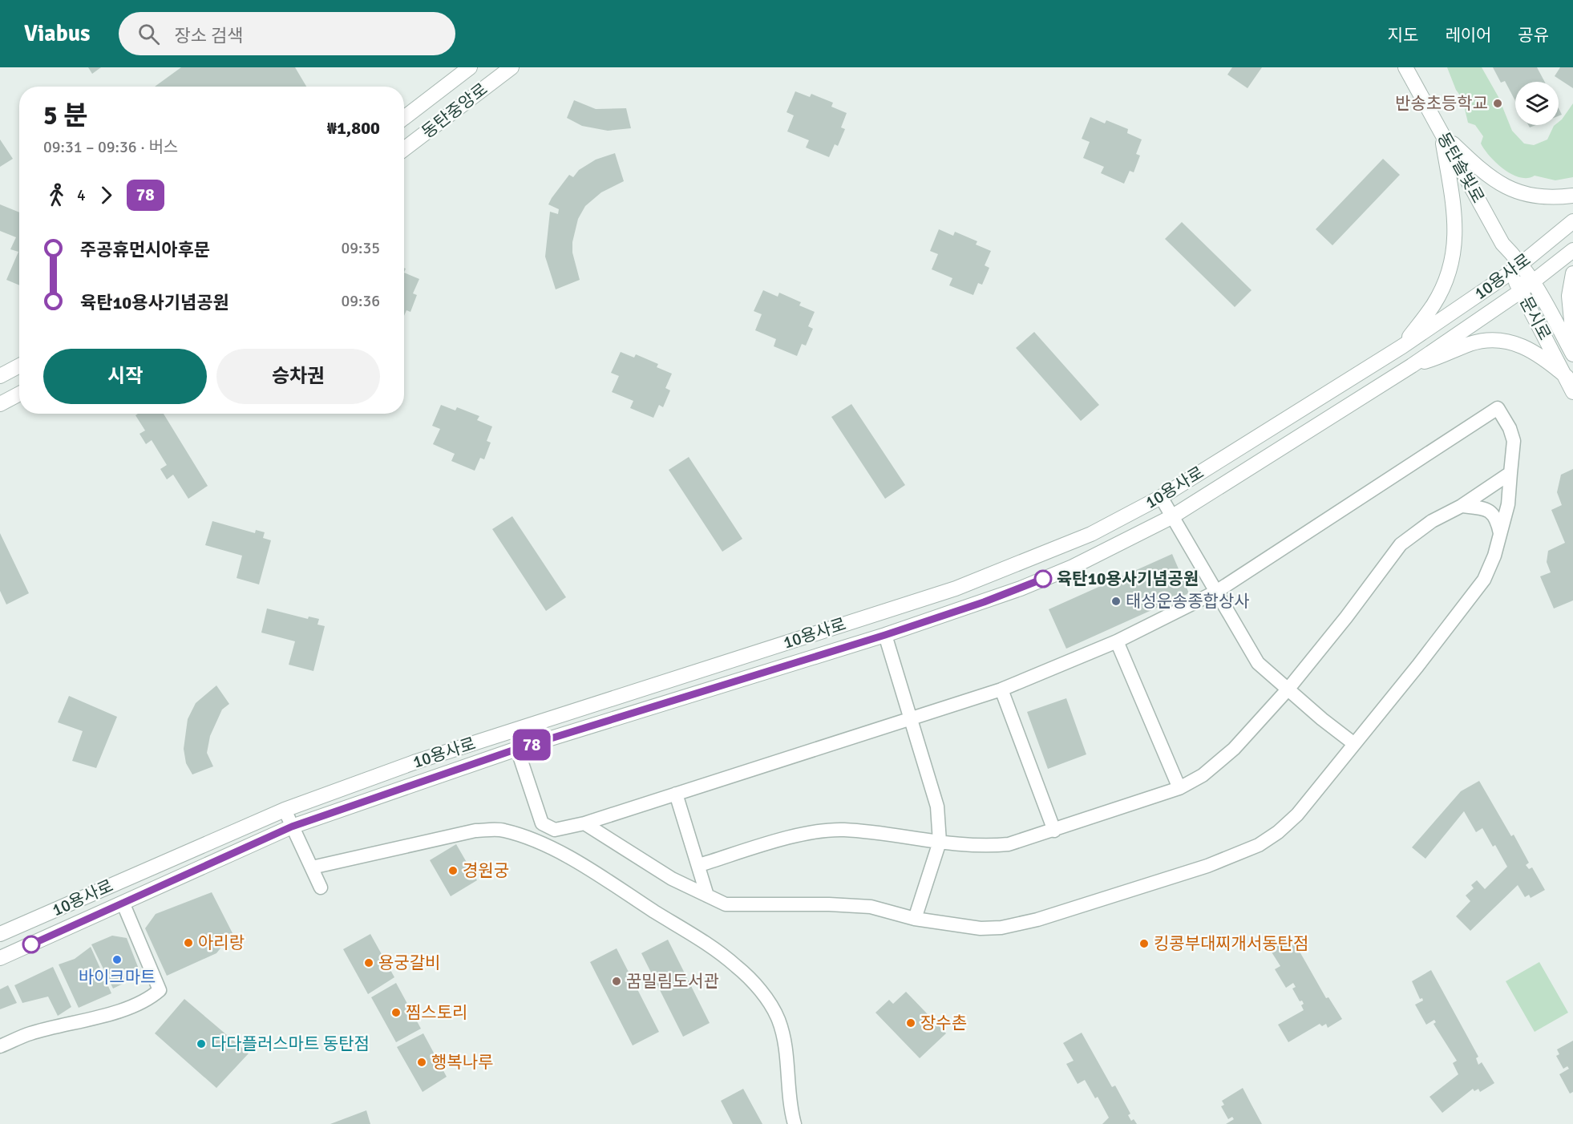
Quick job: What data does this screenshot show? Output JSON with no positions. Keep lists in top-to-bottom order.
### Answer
{
  "streets": {
    "street": [
      "동탄중앙로",
      "동탄솔빛로",
      "10용사로",
      "문시로"
    ]
  },
  "crossings": [
    ["동탄솔빛로", "10용사로"],
    ["동탄솔빛로", "문시로"],
    ["10용사로", "문시로"]
  ],
  "places": [
    "반송초등학교",
    "육탄10용사기념공원",
    "태성운송종합상사",
    "경원궁",
    "아리랑",
    "킹콩부대찌개서동탄점",
    "바이크마트",
    "용궁갈비",
    "꿈밀림도서관",
    "찜스토리",
    "장수촌",
    "다다플러스마트 동탄점",
    "행복나루"
  ],
  "lines": ["bus line 78"],
  "page": {
    "header": "Viabus",
    "search": "장소 검색",
    "nav": ["지도", "레이어", "공유"],
    "on_map": "78",
    "heading": ["5 분", "09:31 – 09:36 · 버스", "₩1,800"],
    "legs": ["4", "78"],
    "list": [
      {
        "name": "주공휴먼시아후문",
        "value": "09:35"
      },
      {
        "name": "육탄10용사기념공원",
        "value": "09:36"
      }
    ],
    "buttons": ["시작", "승차권"]
  }
}
